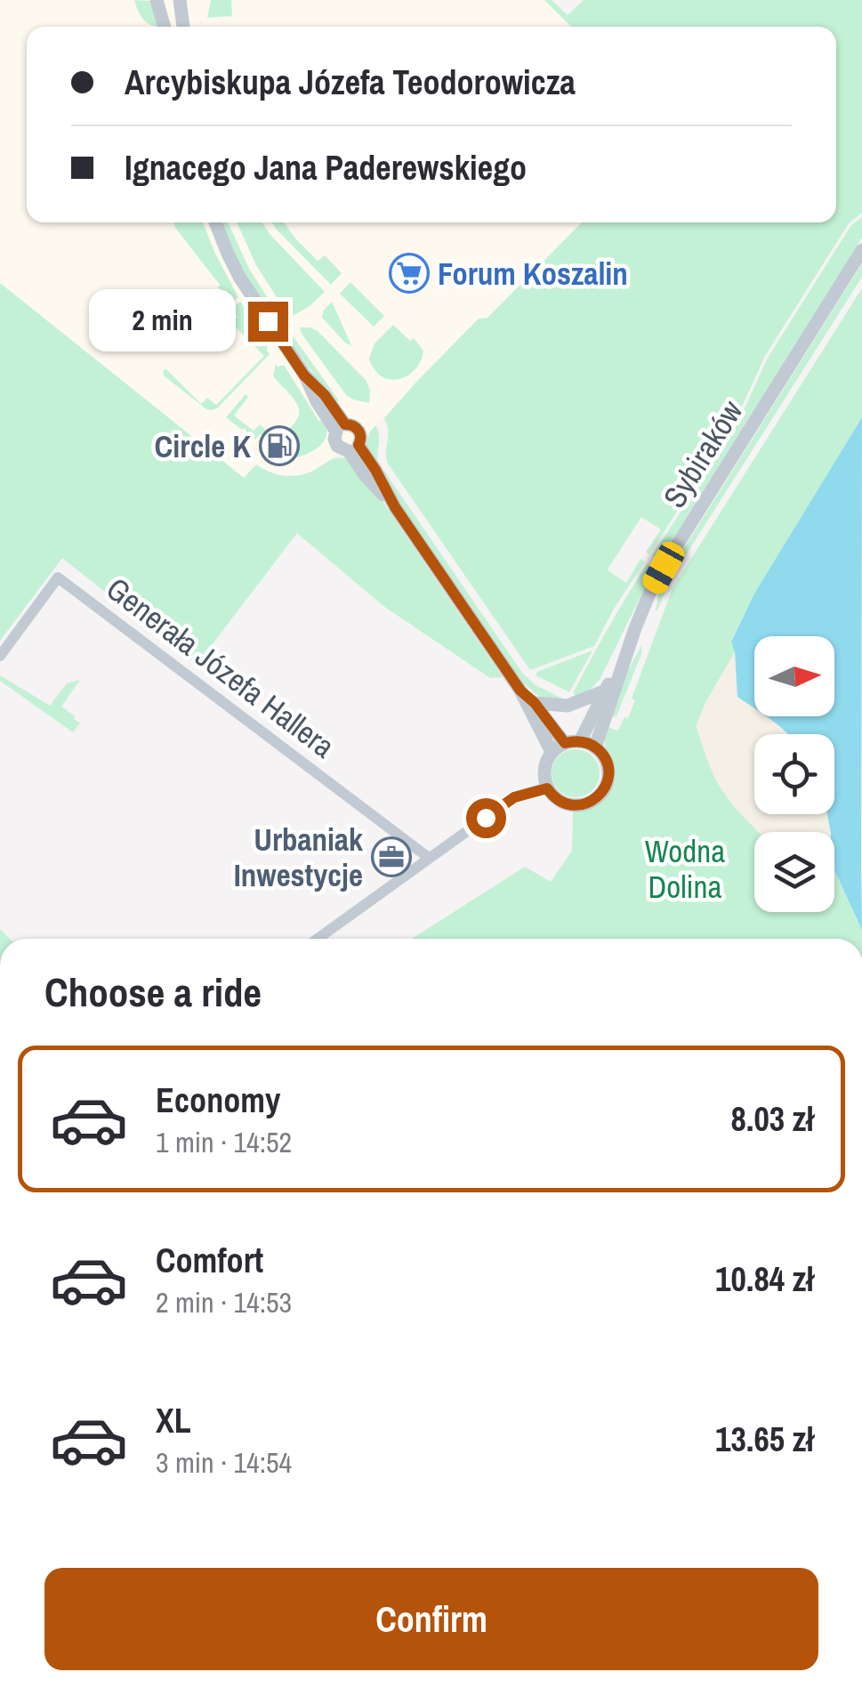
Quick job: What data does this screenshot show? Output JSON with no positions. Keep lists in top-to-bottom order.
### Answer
{
  "streets": {
    "street": ["Sybiraków", "Generała Józefa Hallera"]
  },
  "parks": ["Wodna Dolina"],
  "places": {
    "supermarket": ["Forum Koszalin"],
    "fuel station": ["Circle K"],
    "office": ["Urbaniak Inwestycje"]
  },
  "north": "right",
  "page": {
    "banner": ["Arcybiskupa Józefa Teodorowicza", "Ignacego Jana Paderewskiego"],
    "bubble": "2 min",
    "heading": "Choose a ride",
    "list": [
      {
        "name": "Economy",
        "note": "1 min · 14:52",
        "value": "8.03 zł"
      },
      {
        "name": "Comfort",
        "note": "2 min · 14:53",
        "value": "10.84 zł"
      },
      {
        "name": "XL",
        "note": "3 min · 14:54",
        "value": "13.65 zł"
      }
    ],
    "buttons": "Confirm"
  }
}
